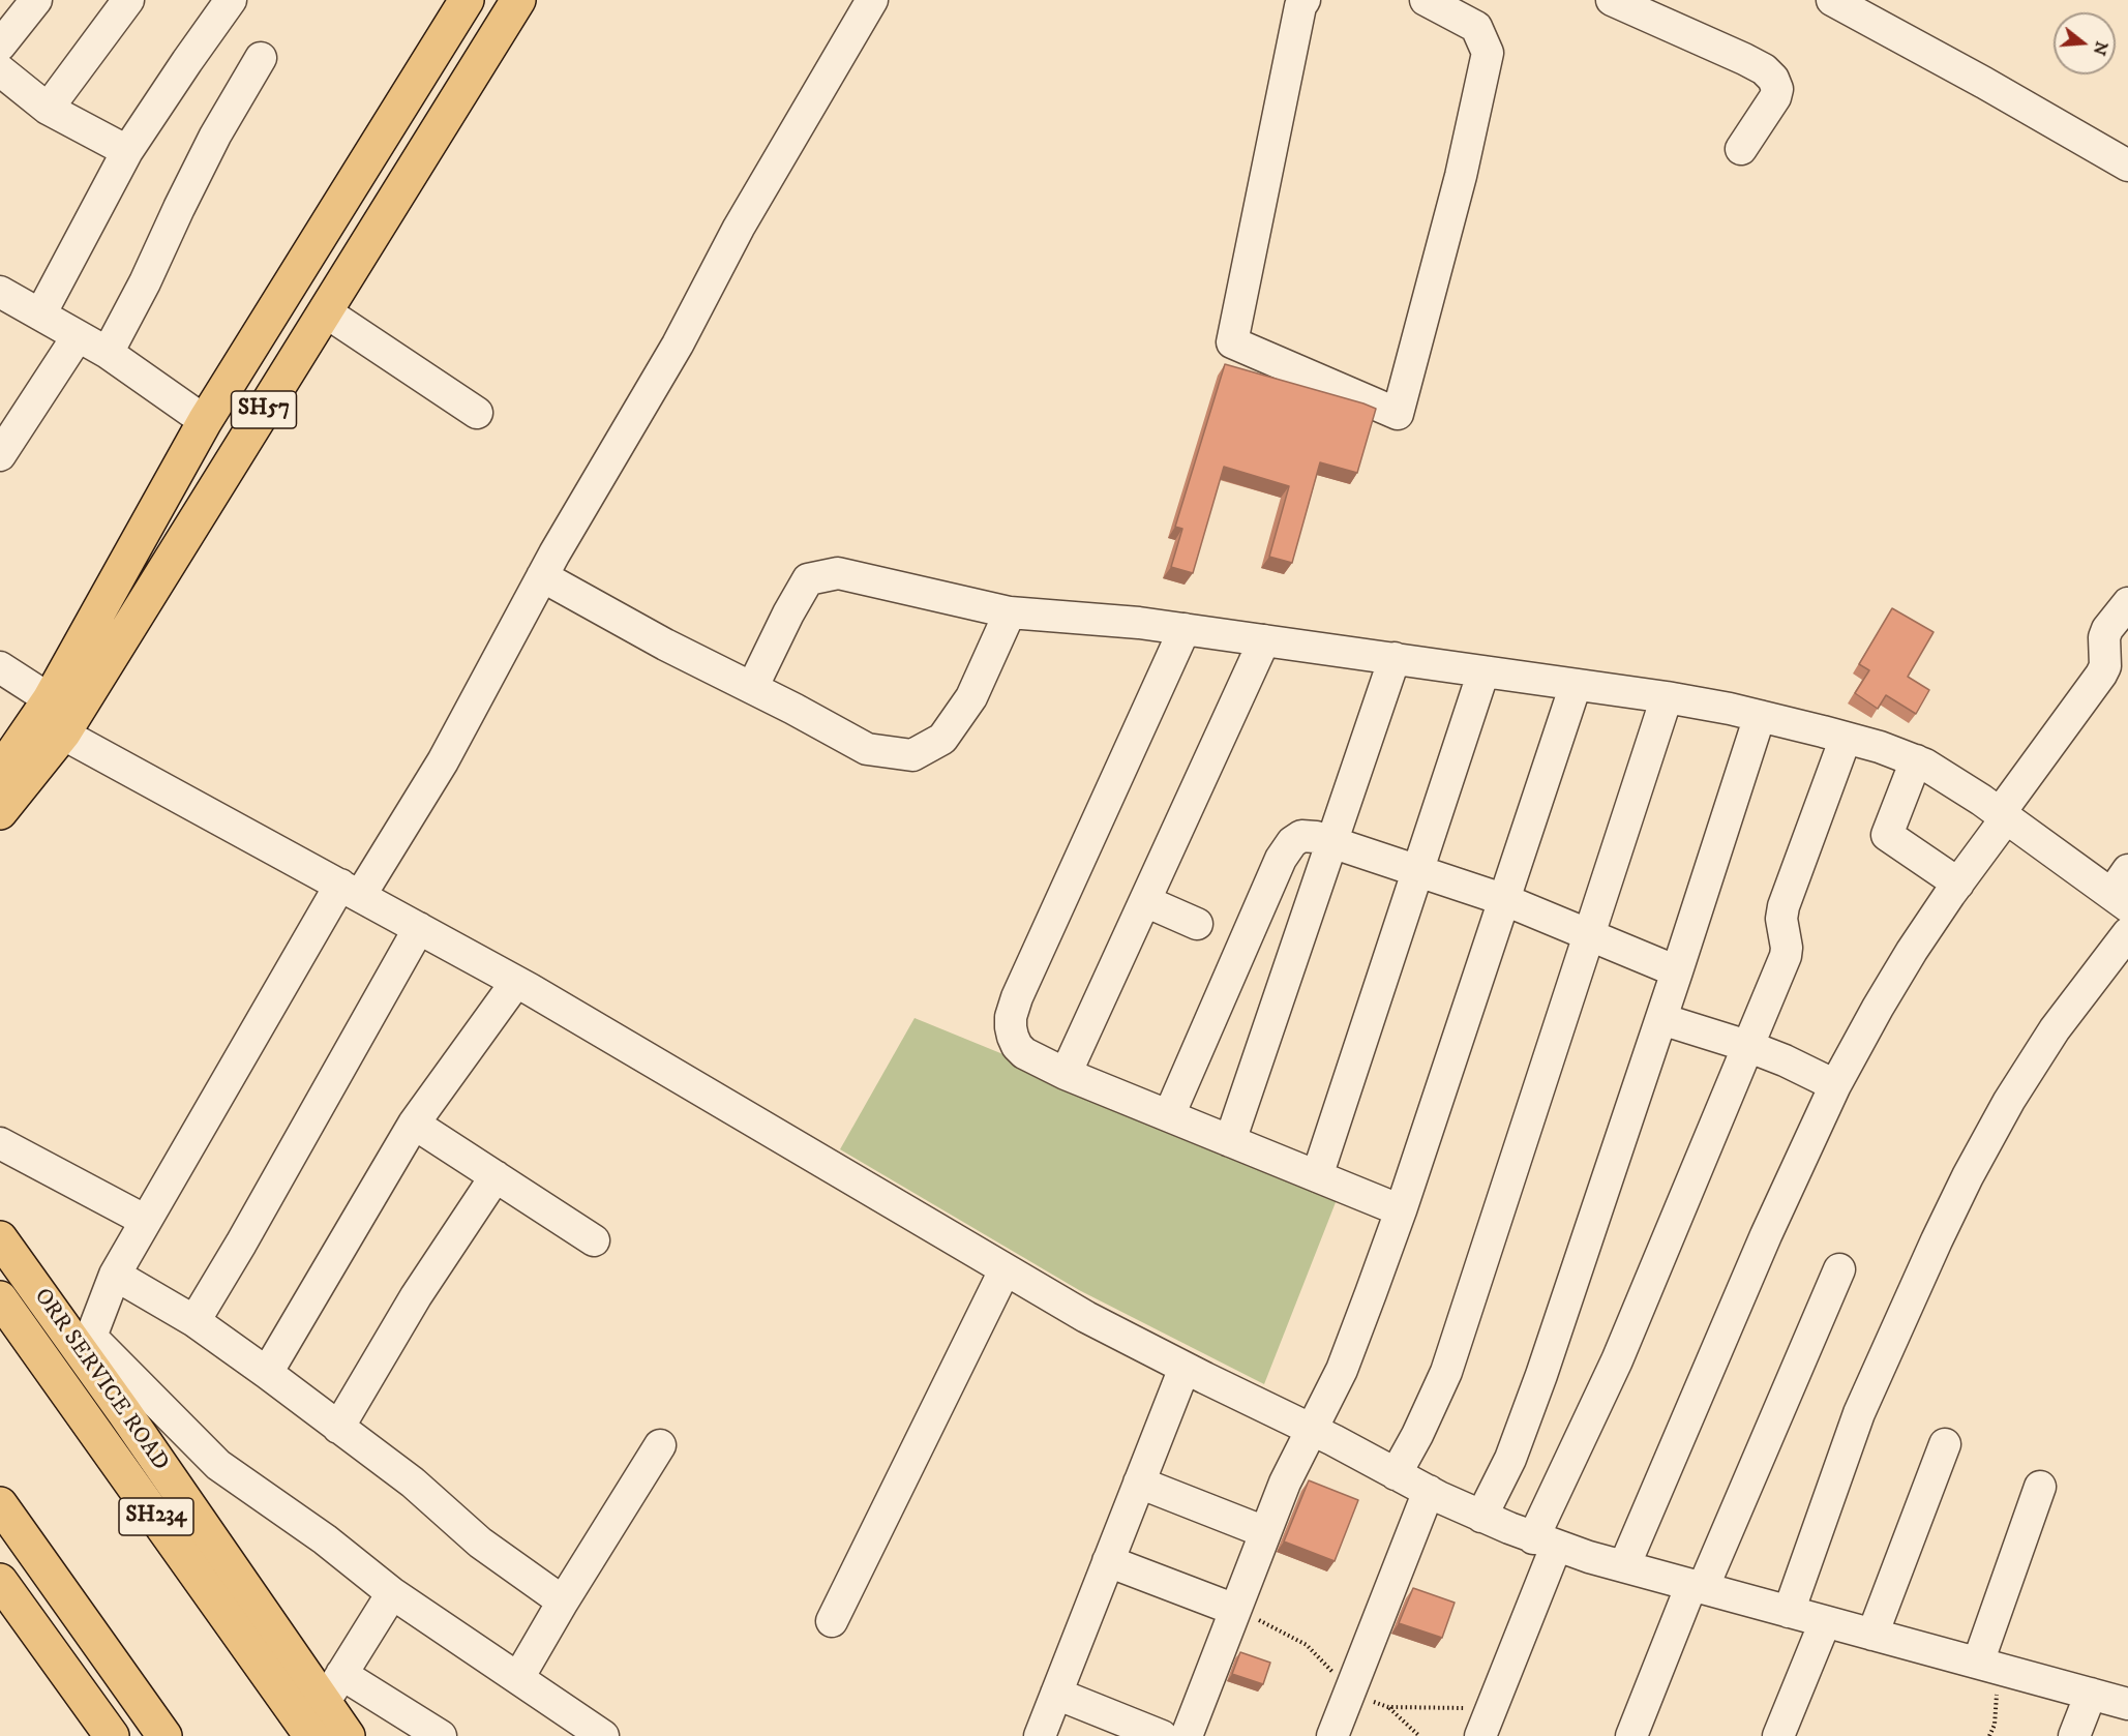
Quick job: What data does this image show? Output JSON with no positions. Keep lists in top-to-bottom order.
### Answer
{
  "streets": {
    "main road": ["SH57", "ORR SERVICE ROAD", "SH234"]
  },
  "north": "right"
}
